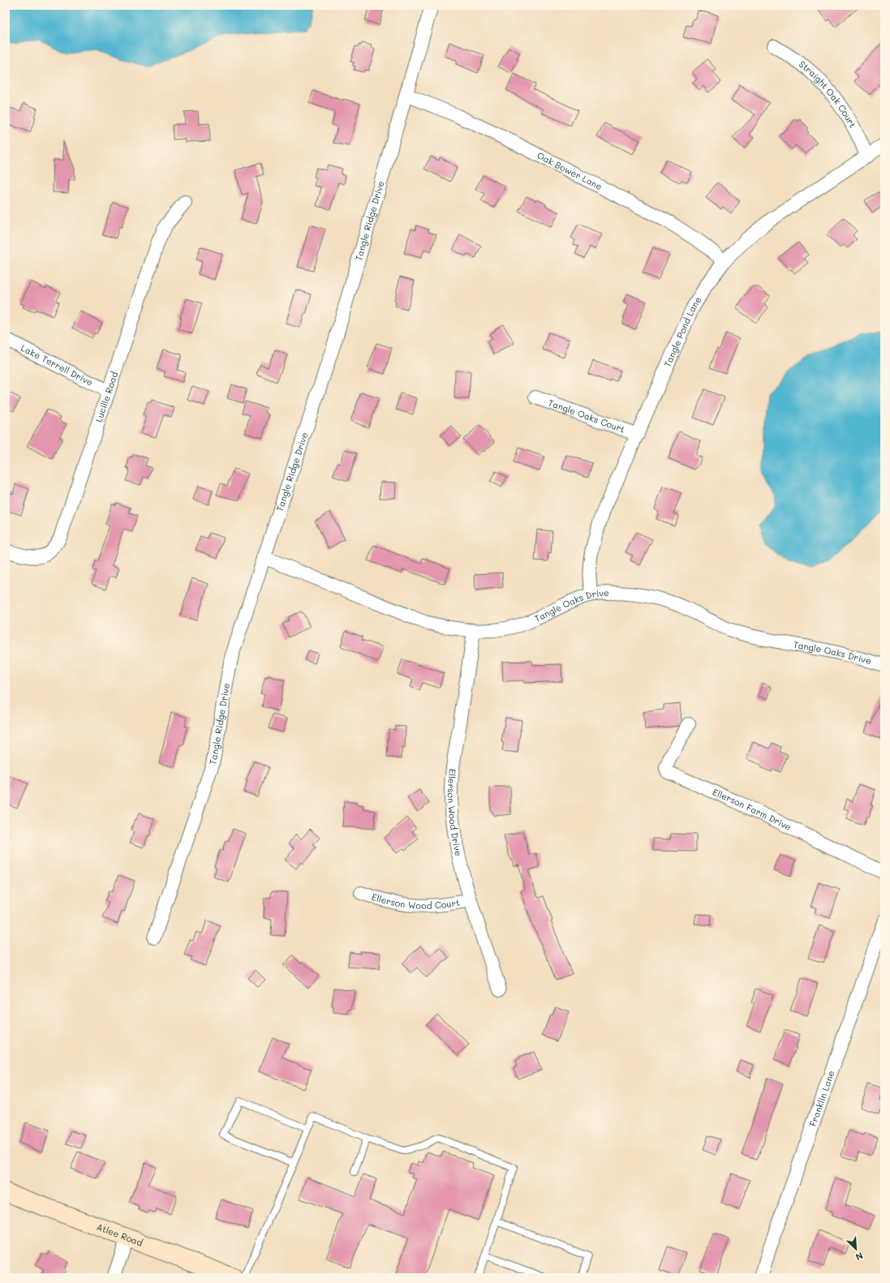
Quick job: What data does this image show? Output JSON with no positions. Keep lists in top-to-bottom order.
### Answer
{
  "streets": {
    "main road": ["Atlee Road"],
    "street": [
      "Straight Oak Court",
      "Oak Bower Lane",
      "Tangle Ridge Drive",
      "Tangle Pond Lane",
      "Lake Terrell Drive",
      "Lucille Road",
      "Tangle Oaks Court",
      "Tangle Oaks Drive",
      "Ellerson Farm Drive",
      "Ellerson Wood Drive",
      "Ellerson Wood Court",
      "Franklin Lane"
    ]
  },
  "crossings": [
    ["Straight Oak Court", "Tangle Pond Lane"],
    ["Oak Bower Lane", "Tangle Ridge Drive"],
    ["Oak Bower Lane", "Tangle Pond Lane"],
    ["Tangle Ridge Drive", "Tangle Oaks Drive"],
    ["Tangle Pond Lane", "Tangle Oaks Court"],
    ["Tangle Pond Lane", "Tangle Oaks Drive"],
    ["Lake Terrell Drive", "Lucille Road"],
    ["Tangle Oaks Drive", "Ellerson Wood Drive"],
    ["Ellerson Wood Drive", "Ellerson Wood Court"]
  ],
  "north": "bottom right"
}
